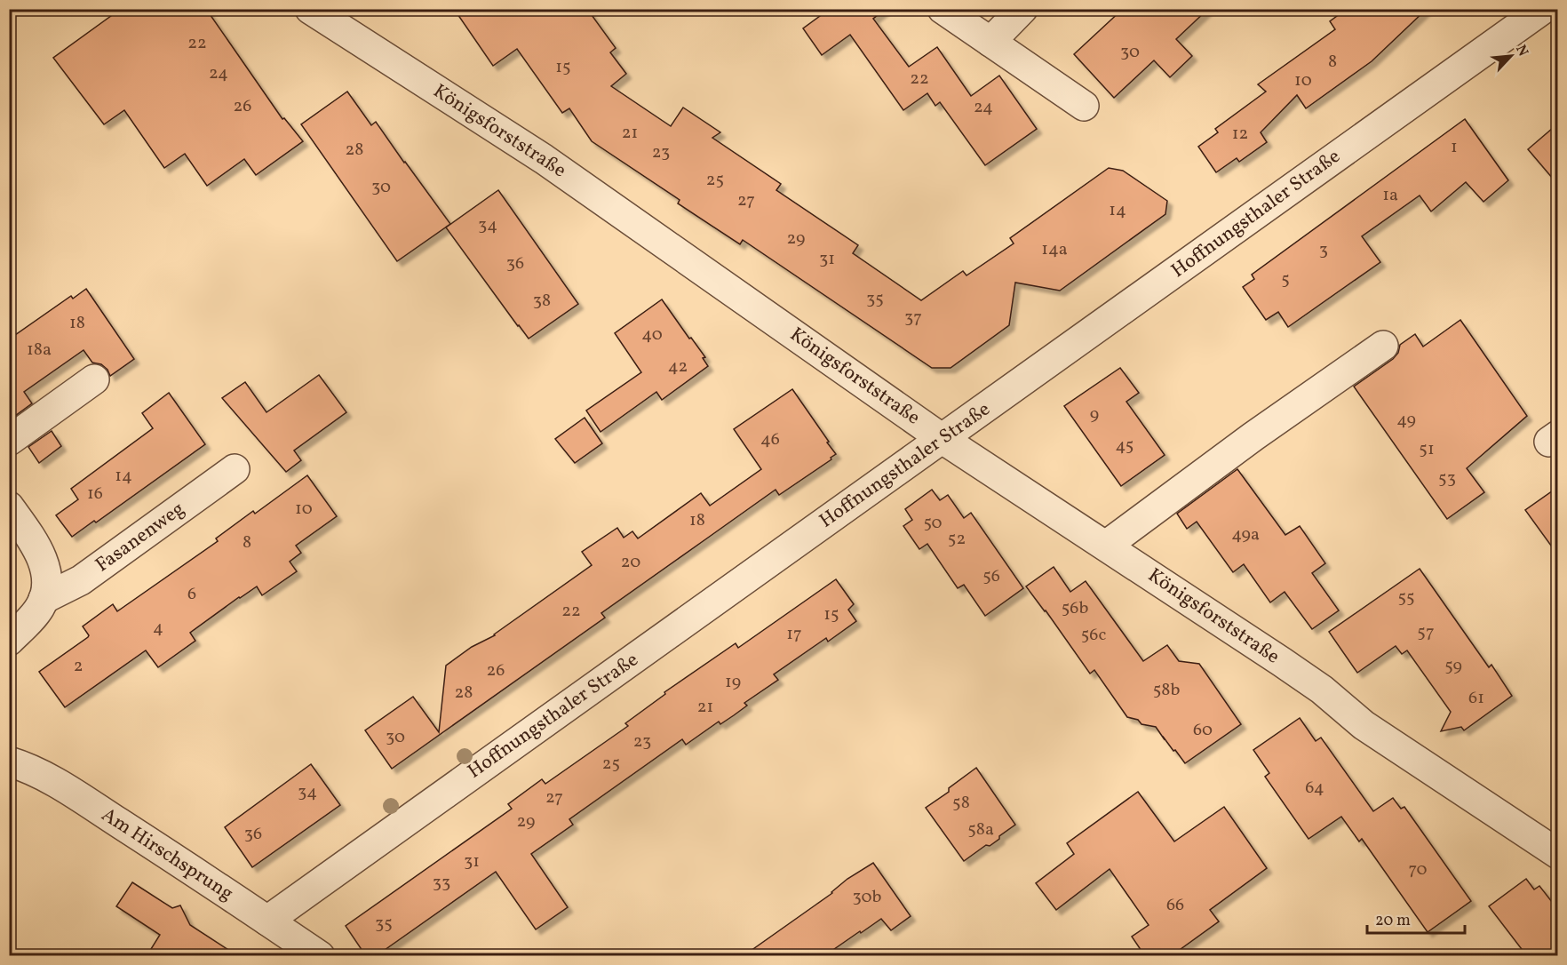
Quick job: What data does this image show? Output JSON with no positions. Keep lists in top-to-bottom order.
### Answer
{
  "streets": {
    "street": [
      "Königsforststraße",
      "Hoffnungsthaler Straße",
      "Fasanenweg",
      "Am Hirschsprung"
    ]
  },
  "crossings": [
    ["Königsforststraße", "Hoffnungsthaler Straße"],
    ["Hoffnungsthaler Straße", "Am Hirschsprung"]
  ],
  "house_numbers": [
    "22",
    "30",
    "8",
    "15",
    "24",
    "22",
    "10",
    "26",
    "24",
    "21",
    "12",
    "1",
    "28",
    "23",
    "25",
    "30",
    "1a",
    "27",
    "14",
    "34",
    "29",
    "14a",
    "3",
    "31",
    "36",
    "5",
    "35",
    "38",
    "37",
    "18",
    "40",
    "18a",
    "42",
    "9",
    "49",
    "46",
    "45",
    "51",
    "14",
    "53",
    "16",
    "10",
    "18",
    "50",
    "49a",
    "52",
    "8",
    "20",
    "56",
    "6",
    "55",
    "56b",
    "22",
    "15",
    "4",
    "57",
    "17",
    "56c",
    "2",
    "59",
    "26",
    "19",
    "58b",
    "28",
    "61",
    "21",
    "60",
    "30",
    "23",
    "25",
    "64",
    "34",
    "27",
    "58",
    "29",
    "58a",
    "36",
    "31",
    "70",
    "33",
    "30b",
    "66",
    "35"
  ],
  "scale_bar": "20 m",
  "north": "top right"
}
